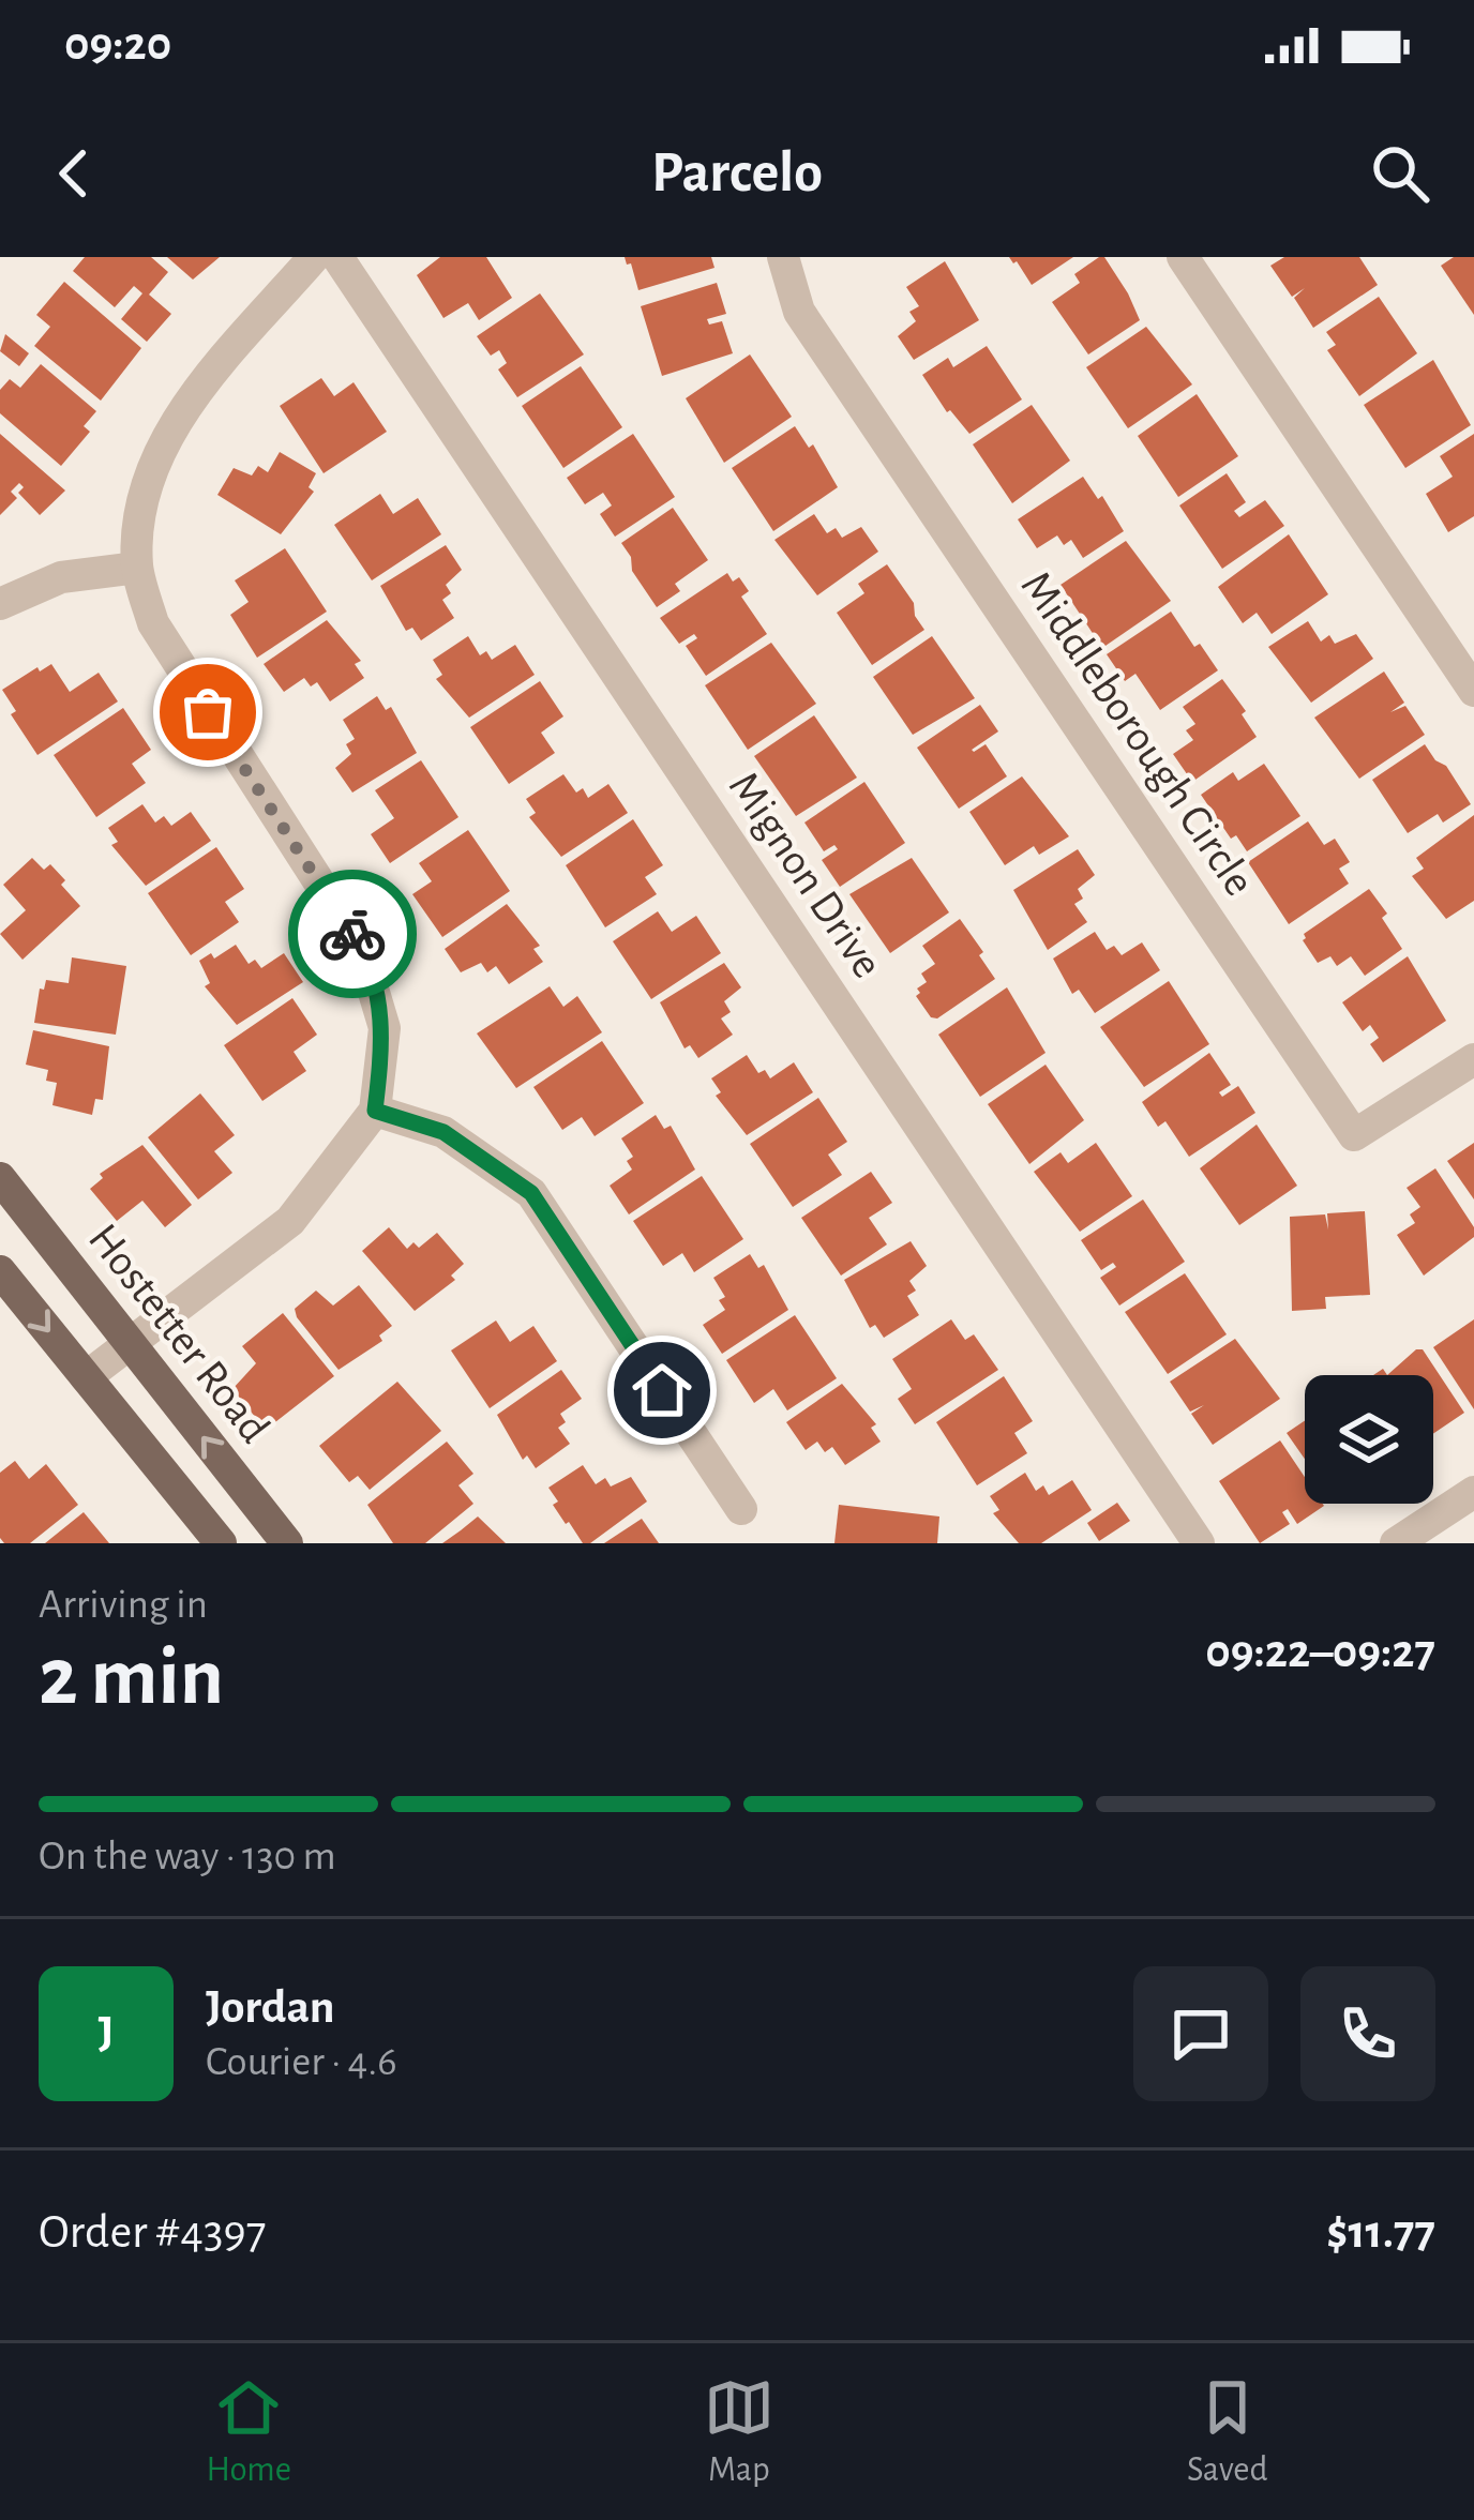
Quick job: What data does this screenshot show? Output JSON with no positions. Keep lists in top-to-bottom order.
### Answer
{
  "streets": {
    "main road": ["Hostetter Road"],
    "street": ["Middleborough Circle", "Mignon Drive"]
  },
  "page": {
    "status": "09:20",
    "header": "Parcelo",
    "heading": ["2 min", "Arriving in", "09:22–09:27"],
    "panel": [
      "Jordan",
      "Courier · 4.6",
      "Order #4397",
      "$11.77"
    ],
    "bar": "On the way · 130 m",
    "round": "J",
    "tabs": ["Home", "Map", "Saved"]
  }
}
